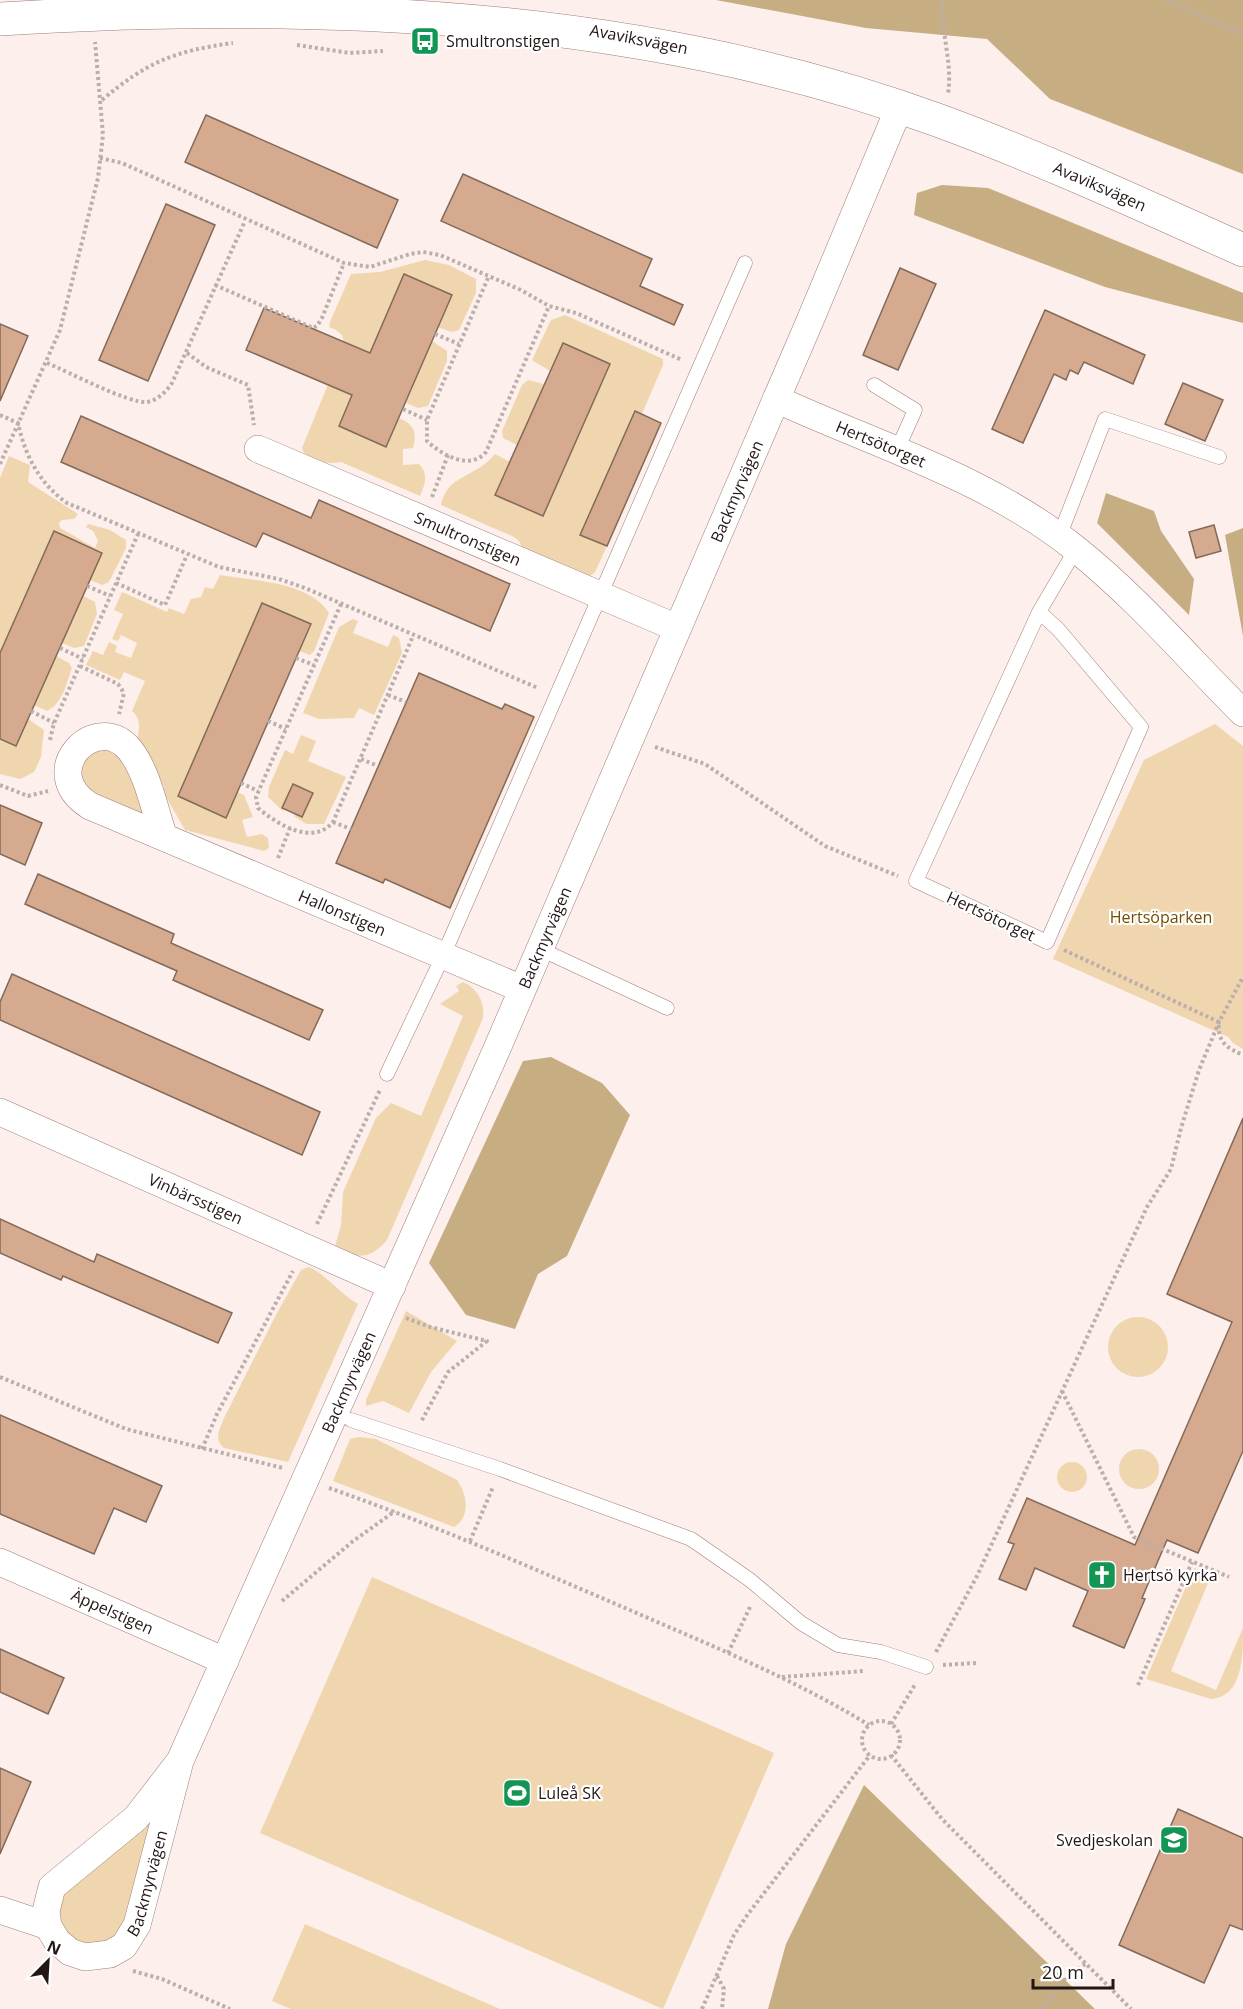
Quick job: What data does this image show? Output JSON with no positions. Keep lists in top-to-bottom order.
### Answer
{
  "streets": {
    "street": [
      "Avaviksvägen",
      "Hertsötorget",
      "Backmyrvägen",
      "Smultronstigen",
      "Hallonstigen",
      "Vinbärsstigen",
      "Äppelstigen"
    ]
  },
  "crossings": [
    ["Avaviksvägen", "Backmyrvägen"],
    ["Hertsötorget", "Backmyrvägen"],
    ["Backmyrvägen", "Smultronstigen"],
    ["Backmyrvägen", "Hallonstigen"],
    ["Backmyrvägen", "Vinbärsstigen"],
    ["Backmyrvägen", "Äppelstigen"]
  ],
  "parks": ["Hertsöparken"],
  "places": {
    "bus stop": ["Smultronstigen"],
    "church": ["Hertsö kyrka"],
    "sports": ["Luleå SK"],
    "school or university": ["Svedjeskolan"]
  },
  "scale_bar": "20 m",
  "north": "top right"
}
